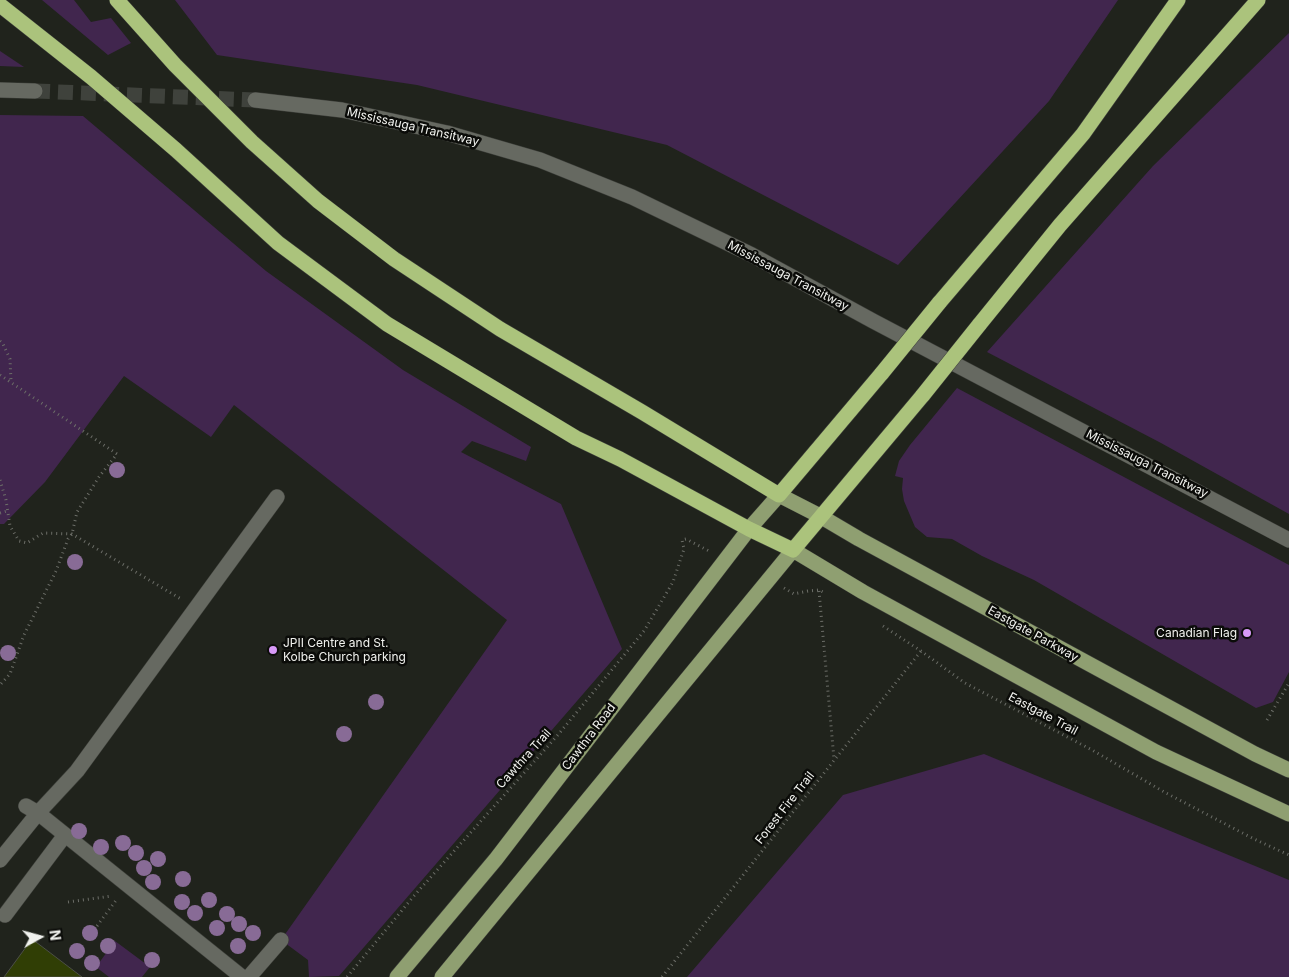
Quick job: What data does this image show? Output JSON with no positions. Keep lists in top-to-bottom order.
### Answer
{
  "streets": {
    "main road": ["Eastgate Parkway", "Cawthra Road"],
    "lane": ["Mississauga Transitway"],
    "path": ["Eastgate Trail", "Cawthra Trail", "Forest Fire Trail"]
  },
  "crossings": [
    ["Eastgate Parkway", "Cawthra Road"],
    ["Eastgate Trail", "Forest Fire Trail"]
  ],
  "places": ["Canadian Flag", "JPII Centre and St. Kolbe Church parking"],
  "north": "right"
}
